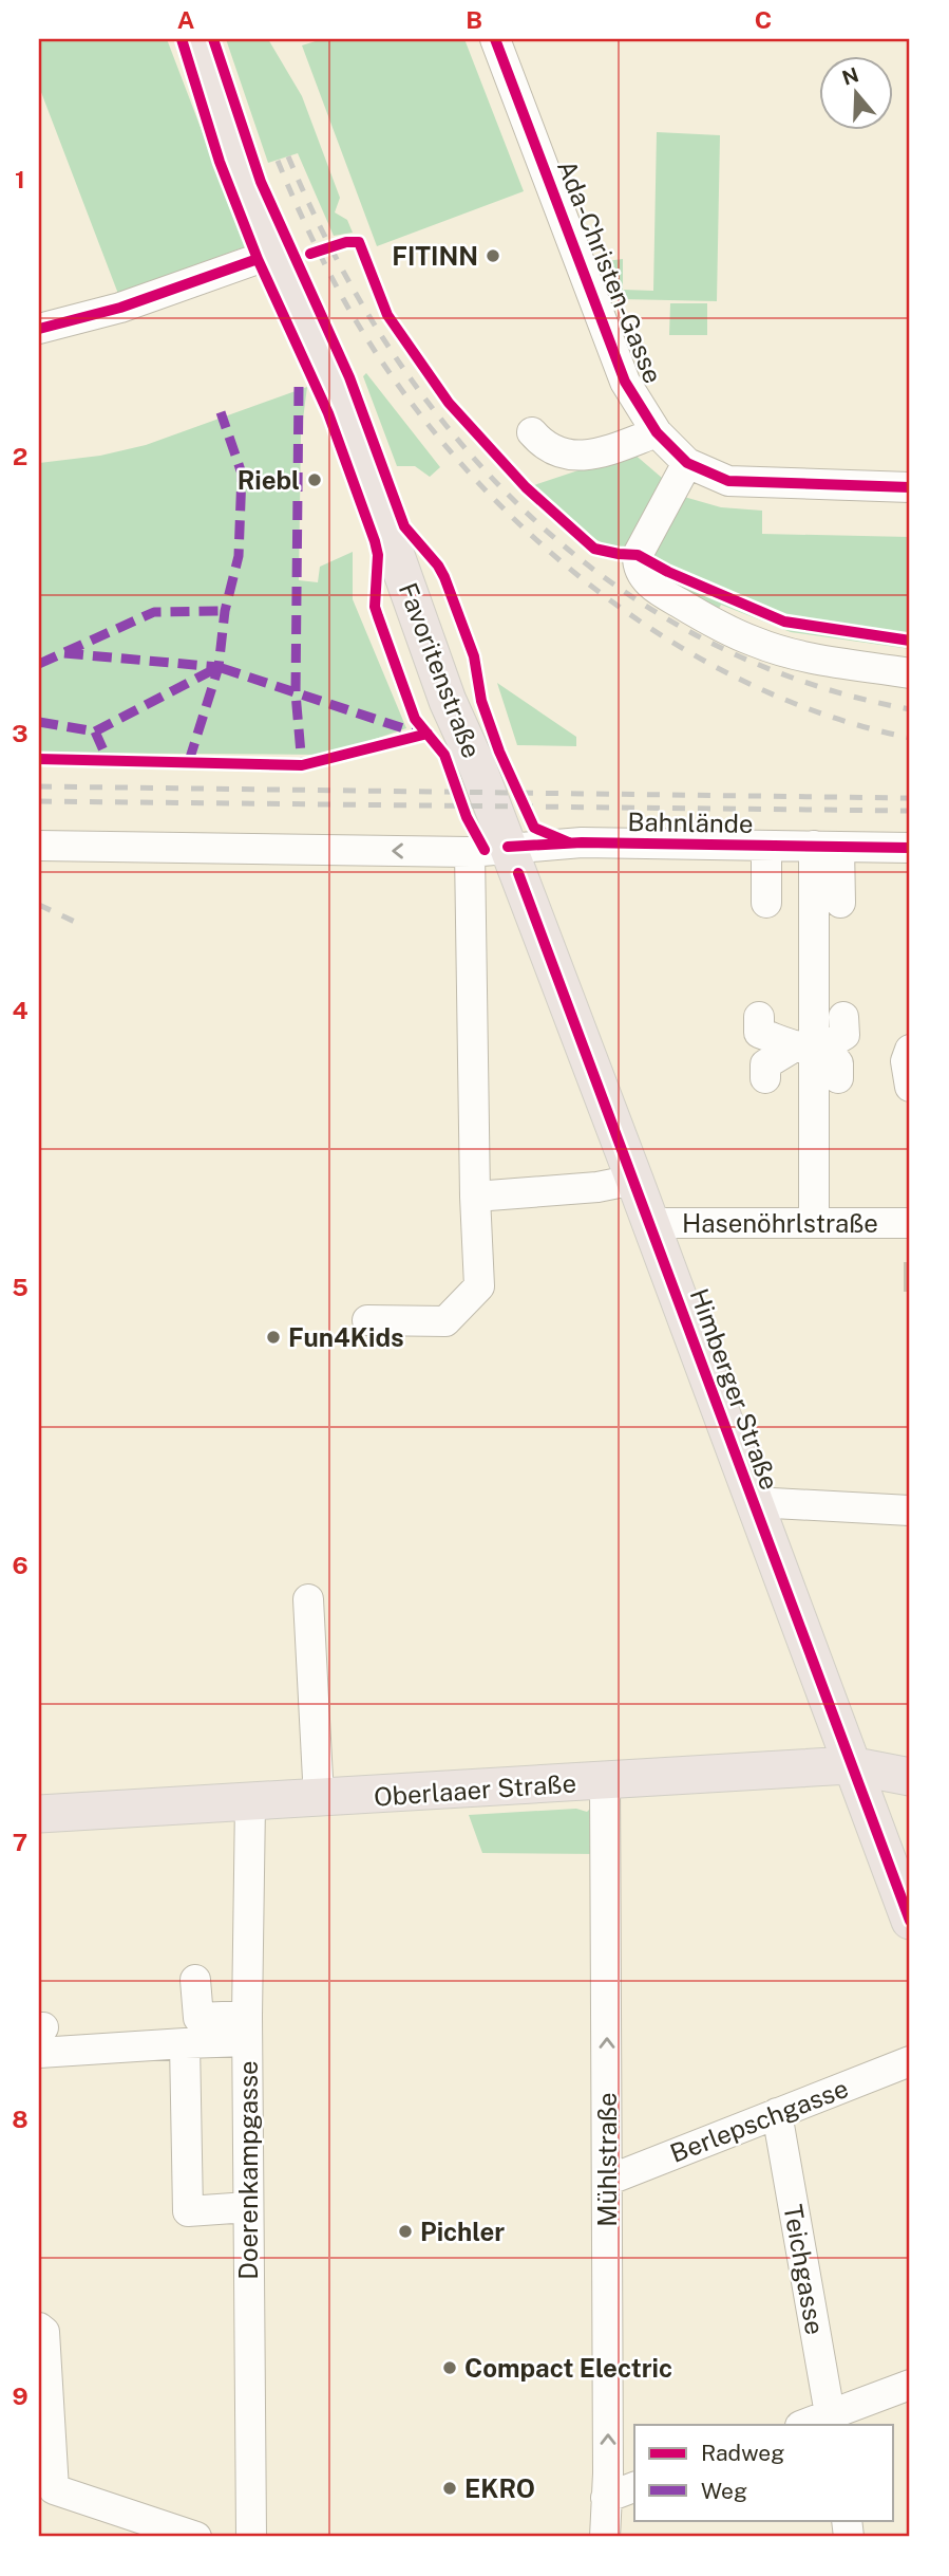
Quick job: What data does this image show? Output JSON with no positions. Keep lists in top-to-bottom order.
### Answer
{
  "streets": {
    "main road": ["Favoritenstraße", "Himberger Straße", "Oberlaaer Straße"],
    "street": [
      "Ada-Christen-Gasse",
      "Bahnlände",
      "Hasenöhrlstraße",
      "Berlepschgasse",
      "Mühlstraße",
      "Doerenkampgasse",
      "Teichgasse"
    ]
  },
  "crossings": [
    ["Favoritenstraße", "Himberger Straße"],
    ["Bahnlände", "Himberger Straße"],
    ["Hasenöhrlstraße", "Himberger Straße"],
    ["Himberger Straße", "Oberlaaer Straße"],
    ["Oberlaaer Straße", "Mühlstraße"],
    ["Oberlaaer Straße", "Doerenkampgasse"],
    ["Berlepschgasse", "Mühlstraße"],
    ["Berlepschgasse", "Teichgasse"]
  ],
  "one_way": ["Bahnlände", "Mühlstraße"],
  "places": [
    "FITINN",
    "Riebl",
    "Fun4Kids",
    "Pichler",
    "Compact Electric",
    "EKRO"
  ],
  "legend": ["Radweg", "Weg"],
  "north": "top",
  "grid": {
    "columns": ["A", "B", "C"],
    "rows": [
      "1",
      "2",
      "3",
      "4",
      "5",
      "6",
      "7",
      "8",
      "9"
    ]
  }
}
